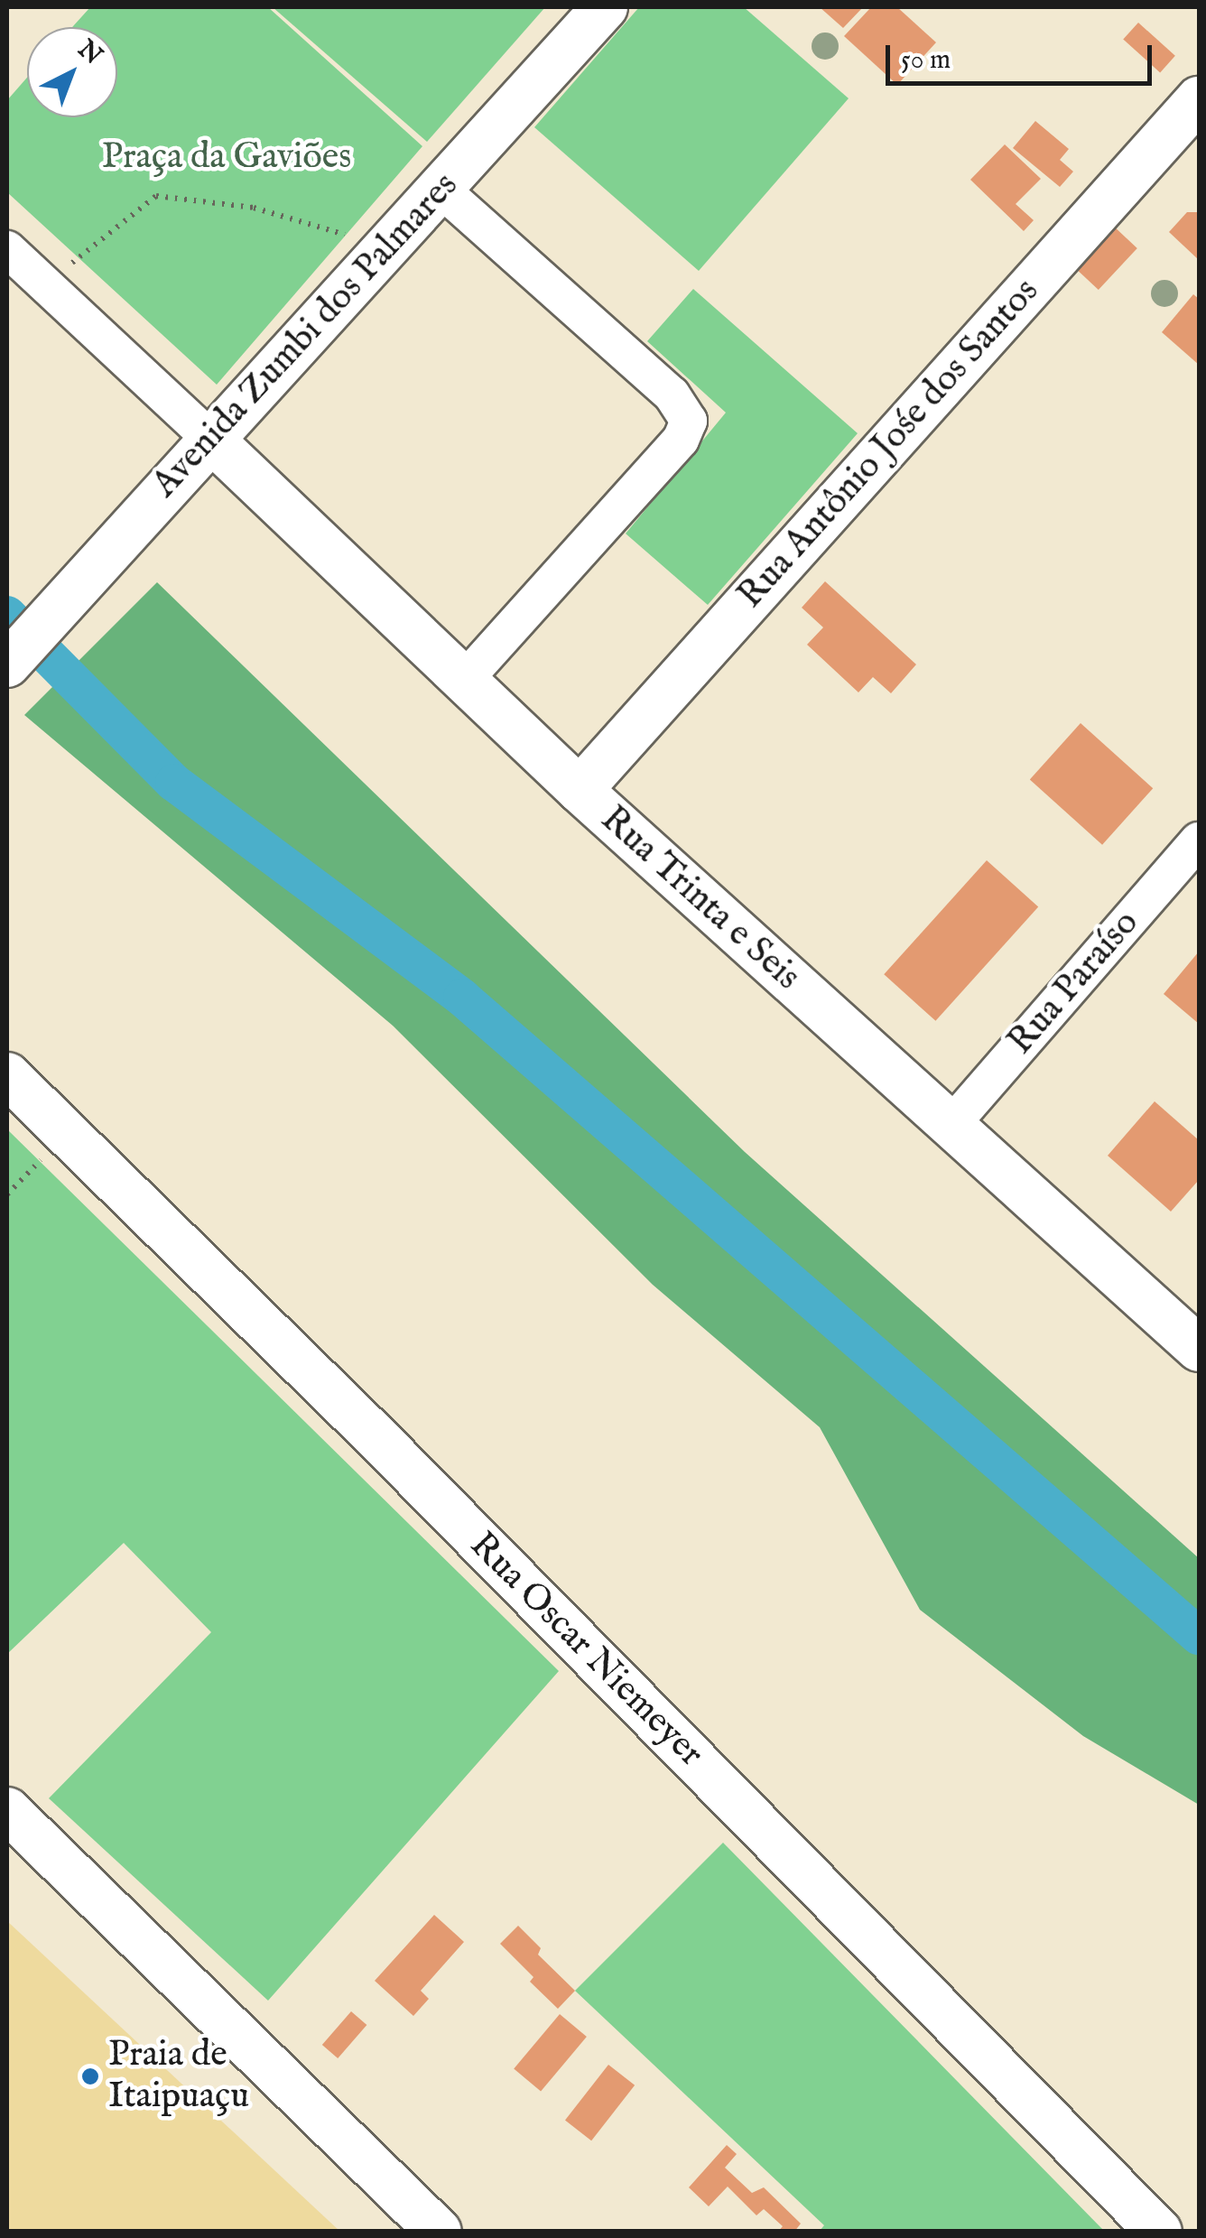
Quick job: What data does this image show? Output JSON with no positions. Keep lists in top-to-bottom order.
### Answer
{
  "streets": {
    "street": [
      "Avenida Zumbi dos Palmares",
      "Rua Antônio Jośe dos Santos",
      "Rua Trinta e Seis",
      "Rua Paraíso",
      "Rua Oscar Niemeyer"
    ]
  },
  "crossings": [
    ["Avenida Zumbi dos Palmares", "Rua Trinta e Seis"],
    ["Rua Antônio Jośe dos Santos", "Rua Trinta e Seis"],
    ["Rua Trinta e Seis", "Rua Paraíso"]
  ],
  "parks": ["Praça da Gaviões"],
  "places": ["Praia de Itaipuaçu"],
  "scale_bar": "50 m",
  "north": "top right"
}
